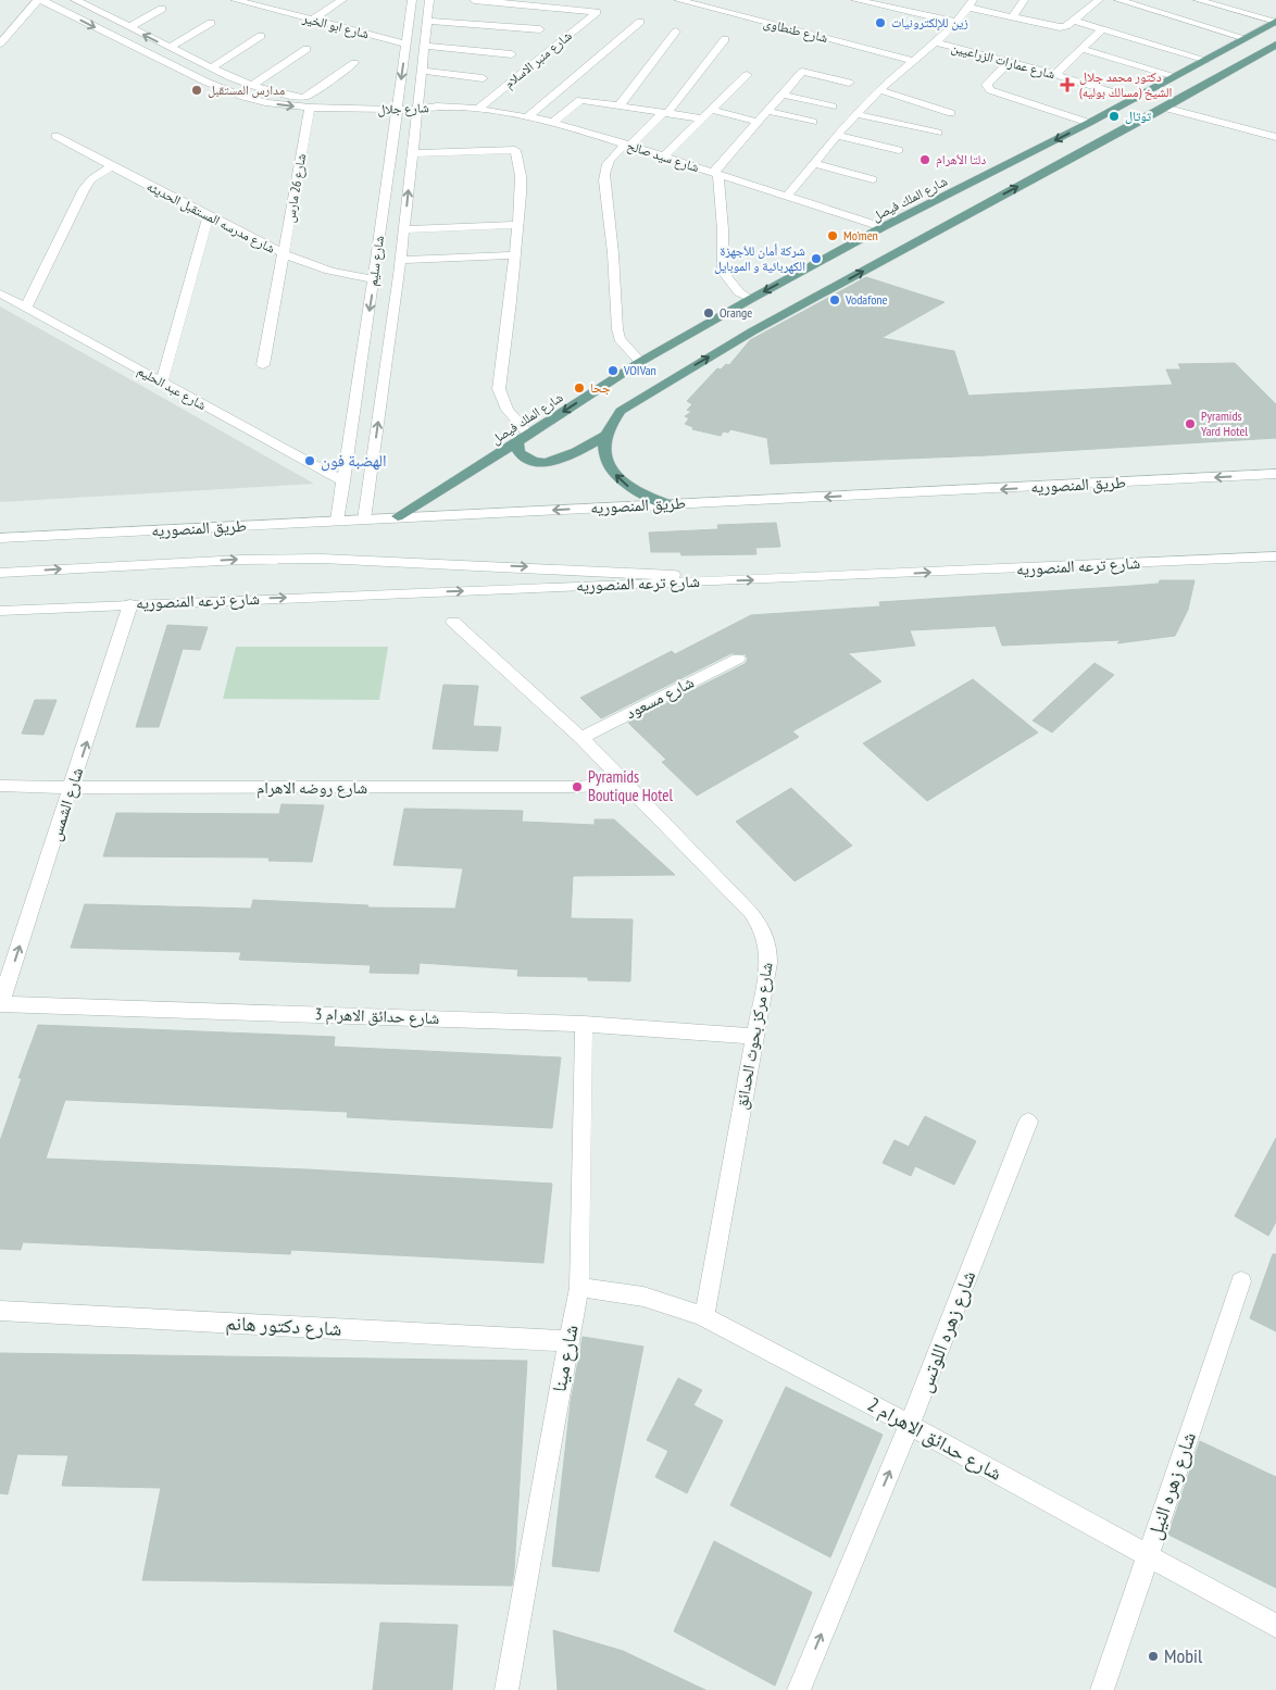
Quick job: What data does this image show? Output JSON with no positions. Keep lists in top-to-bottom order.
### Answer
{
  "streets": {
    "main road": ["شارع الملك فيصل"],
    "street": [
      "شارع ابو الخير",
      "شارع طنطاوى",
      "شارع منبر الاسلام",
      "شارع عمارات الزراعيين",
      "شارع جلال",
      "شارع سيد صالح",
      "شارع 26 مارس",
      "شارع مدرسه المستقبل الحديثه",
      "شارع سليم",
      "شارع عبد الحليم",
      "طريق المنصوريه",
      "شارع ترعه المنصوريه",
      "شارع مسعود",
      "شارع روضه الاهرام",
      "شارع الشمس",
      "شارع حدائق الاهرام 3",
      "شارع مركز بحوث الحدائق",
      "شارع دكتور هانم",
      "شارع زهره اللوتس",
      "شارع مينا",
      "شارع حدائق الاهرام 2",
      "شارع زهره النيل"
    ]
  },
  "crossings": [
    ["شارع ابو الخير", "شارع سليم"],
    ["شارع منبر الاسلام", "شارع سيد صالح"],
    ["شارع عمارات الزراعيين", "شارع الملك فيصل"],
    ["شارع جلال", "شارع سيد صالح"],
    ["شارع جلال", "شارع 26 مارس"],
    ["شارع جلال", "شارع سليم"],
    ["شارع سيد صالح", "شارع الملك فيصل"],
    ["شارع 26 مارس", "شارع مدرسه المستقبل الحديثه"],
    ["شارع الملك فيصل", "طريق المنصوريه"],
    ["شارع مدرسه المستقبل الحديثه", "شارع سليم"],
    ["شارع سليم", "شارع عبد الحليم"],
    ["شارع سليم", "طريق المنصوريه"],
    ["شارع ترعه المنصوريه", "شارع الشمس"],
    ["شارع مسعود", "شارع مركز بحوث الحدائق"],
    ["شارع روضه الاهرام", "شارع الشمس"],
    ["شارع روضه الاهرام", "شارع مركز بحوث الحدائق"],
    ["شارع الشمس", "شارع حدائق الاهرام 3"],
    ["شارع حدائق الاهرام 3", "شارع مركز بحوث الحدائق"],
    ["شارع حدائق الاهرام 3", "شارع مينا"],
    ["شارع مركز بحوث الحدائق", "شارع حدائق الاهرام 2"],
    ["شارع دكتور هانم", "شارع مينا"],
    ["شارع زهره اللوتس", "شارع حدائق الاهرام 2"],
    ["شارع مينا", "شارع حدائق الاهرام 2"],
    ["شارع حدائق الاهرام 2", "شارع زهره النيل"]
  ],
  "one_way": ["شارع الشمس", "شارع زهره اللوتس"],
  "places": {
    "other": [
      "زين للإلكترونيات",
      "مدارس المستقبل",
      "توتال",
      "دلتا الأهرام",
      "Mo'men",
      "شركة أمان للأجهزة الكهربائية و الموبايل",
      "Vodafone",
      "Orange",
      "VOIVan",
      "جحا",
      "Pyramids Yard Hotel",
      "الهضبة فون",
      "Pyramids Boutique Hotel",
      "Mobil"
    ],
    "health": ["دكتور محمد جلال الشيخ (مسالك بوليه)"]
  }
}
